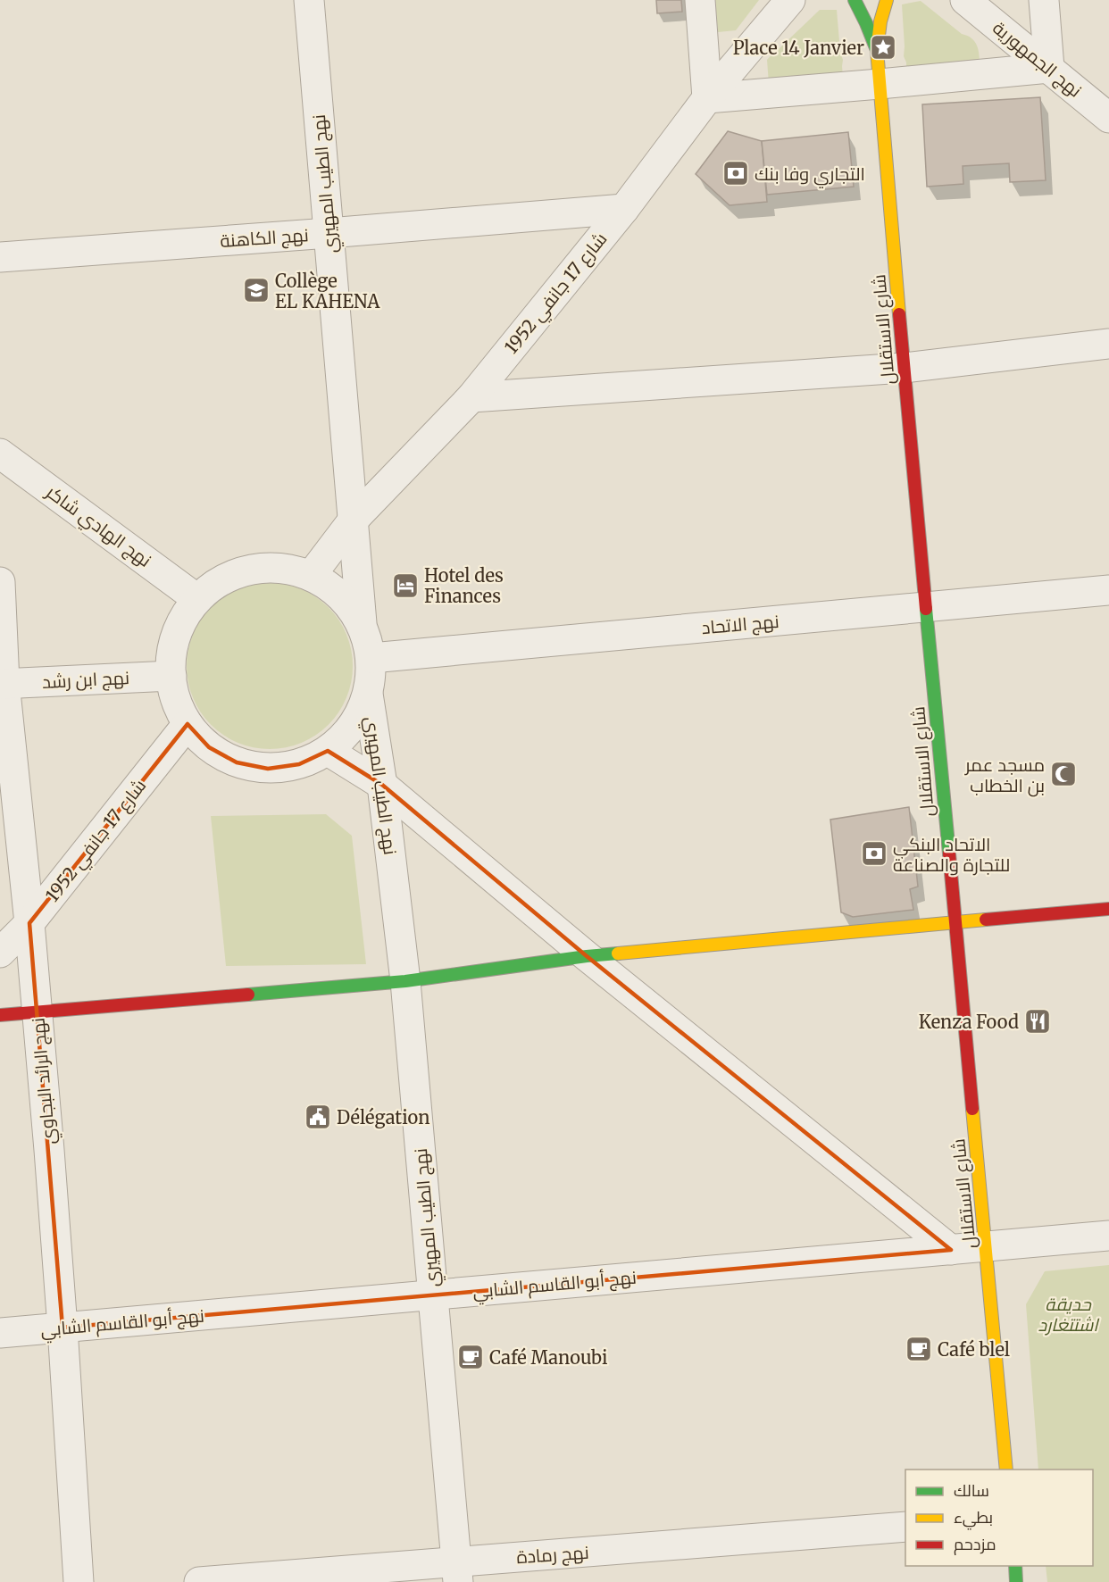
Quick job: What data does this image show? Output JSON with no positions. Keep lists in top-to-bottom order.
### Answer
{
  "streets": {
    "main road": ["شارع الاستقلال"],
    "street": [
      "نهج الجمهورية",
      "نهج الطيب المهيري",
      "نهج الكاهنة",
      "شارع 17 جانفي 1952",
      "نهج الهادي شاكر",
      "نهج الاتحاد",
      "نهج ابن رشد",
      "نهج الرائد البجاوي",
      "نهج أبو القاسم الشابي",
      "نهج رمادة"
    ]
  },
  "crossings": [
    ["نهج الطيب المهيري", "نهج الكاهنة"],
    ["نهج الطيب المهيري", "شارع 17 جانفي 1952"],
    ["نهج الطيب المهيري", "نهج أبو القاسم الشابي"],
    ["نهج الطيب المهيري", "نهج رمادة"],
    ["نهج الكاهنة", "شارع 17 جانفي 1952"],
    ["شارع 17 جانفي 1952", "نهج الرائد البجاوي"],
    ["شارع الاستقلال", "نهج الاتحاد"],
    ["شارع الاستقلال", "نهج أبو القاسم الشابي"],
    ["نهج ابن رشد", "نهج الرائد البجاوي"],
    ["نهج الرائد البجاوي", "نهج أبو القاسم الشابي"]
  ],
  "parks": ["حديقة اشتتغارد"],
  "places": {
    "place": ["Place 14 Janvier"],
    "bank": ["التجاري وفا بنك", "الاتحاد البنكي للتجارة والصناعة"],
    "school or university": ["Collège EL KAHENA"],
    "hotel": ["Hotel des Finances"],
    "mosque": ["مسجد عمر بن الخطاب"],
    "restaurant": ["Kenza Food"],
    "public building": ["Délégation"],
    "cafe": ["Café blel", "Café Manoubi"]
  },
  "legend": ["سالك", "بطيء", "مزدحم"]
}
